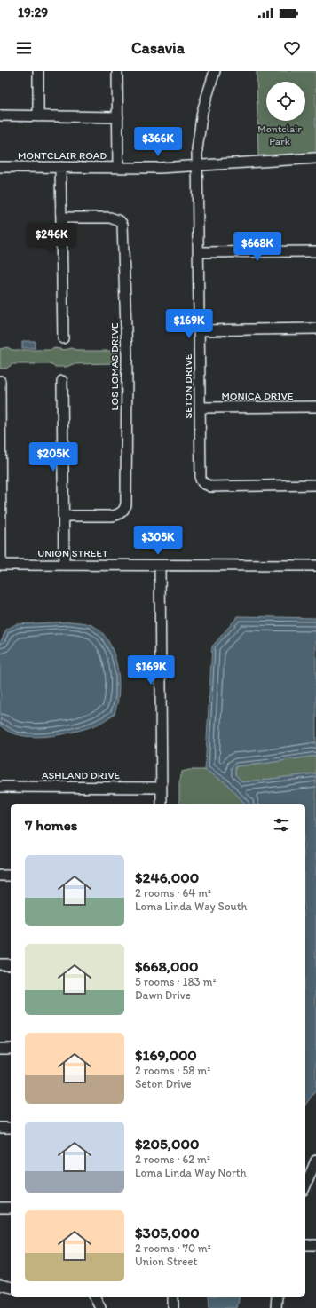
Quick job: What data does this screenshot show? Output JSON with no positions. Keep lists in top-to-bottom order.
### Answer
{
  "streets": {
    "street": [
      "MONTCLAIR ROAD",
      "LOS LOMAS DRIVE",
      "SETON DRIVE",
      "MONICA DRIVE",
      "UNION STREET",
      "ASHLAND DRIVE"
    ]
  },
  "crossings": [
    ["MONTCLAIR ROAD", "SETON DRIVE"],
    ["SETON DRIVE", "MONICA DRIVE"]
  ],
  "parks": ["Montclair Park"],
  "page": {
    "status": "19:29",
    "header": "Casavia",
    "price": [
      "$366K",
      "$246K",
      "$668K",
      "$169K",
      "$205K",
      "$305K",
      "$169K"
    ],
    "heading": "7 homes",
    "list": [
      {
        "name": "$246,000",
        "note": "2 rooms · 64 m² · Loma Linda Way South"
      },
      {
        "name": "$668,000",
        "note": "5 rooms · 183 m² · Dawn Drive"
      },
      {
        "name": "$169,000",
        "note": "2 rooms · 58 m² · Seton Drive"
      },
      {
        "name": "$205,000",
        "note": "2 rooms · 62 m² · Loma Linda Way North"
      },
      {
        "name": "$305,000",
        "note": "2 rooms · 70 m² · Union Street"
      }
    ]
  }
}
